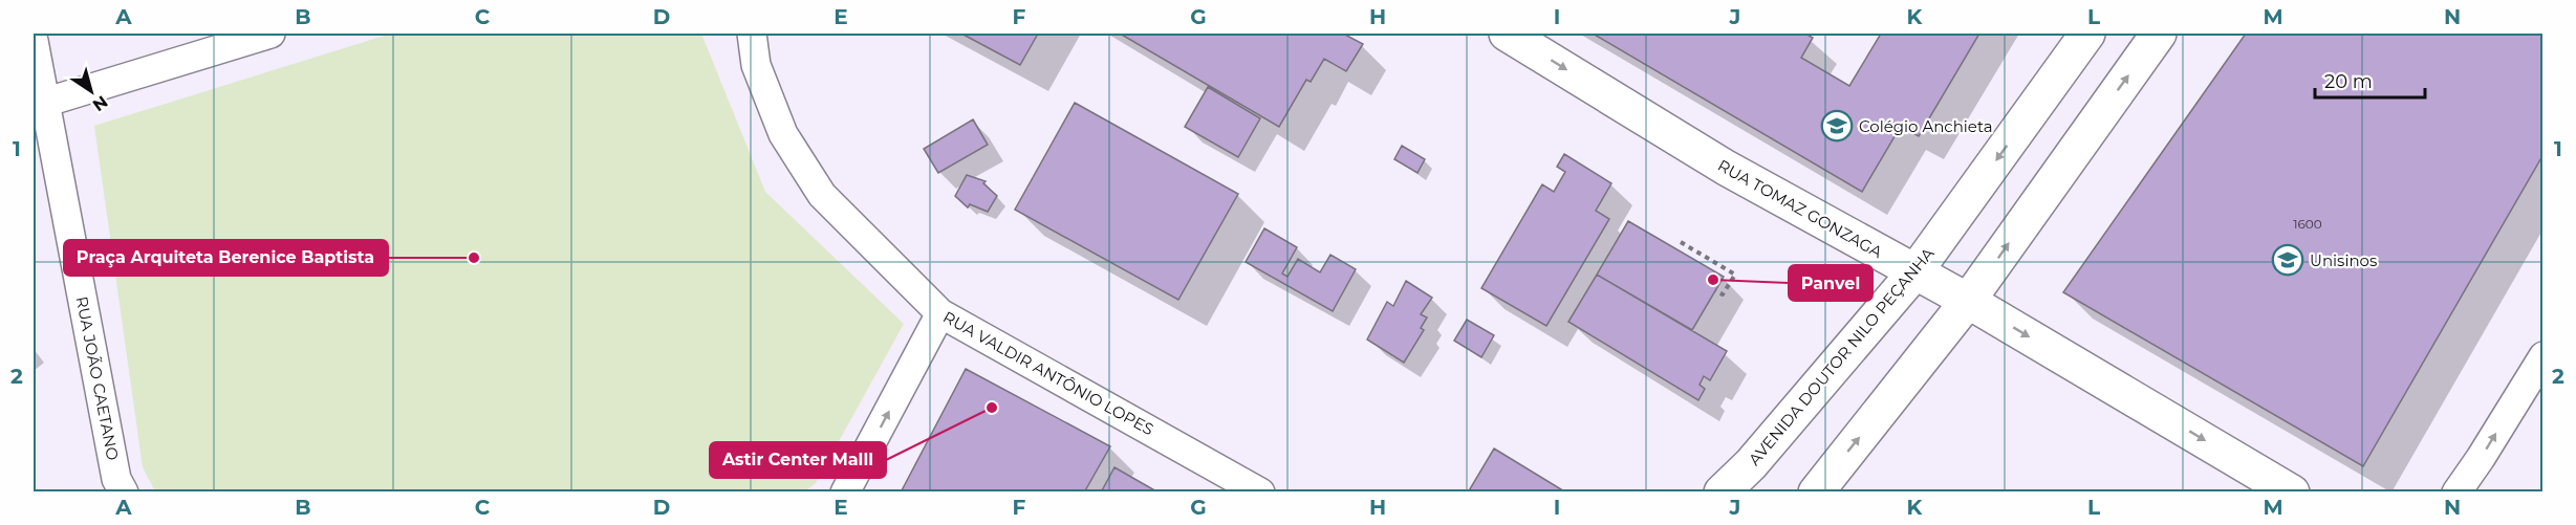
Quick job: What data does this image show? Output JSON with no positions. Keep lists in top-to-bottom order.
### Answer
{
  "streets": {
    "main road": ["RUA TOMAZ GONZAGA", "AVENIDA DOUTOR NILO PEÇANHA"],
    "street": ["RUA VALDIR ANTÔNIO LOPES", "RUA JOÃO CAETANO"]
  },
  "crossings": [
    ["RUA TOMAZ GONZAGA", "AVENIDA DOUTOR NILO PEÇANHA"]
  ],
  "one_way": ["RUA TOMAZ GONZAGA"],
  "places": {
    "school or university": ["Colégio Anchieta", "Unisinos"],
    "other": ["Praça Arquiteta Berenice Baptista", "Panvel", "Astir Center Malll"]
  },
  "house_numbers": ["1600"],
  "scale_bar": "20 m",
  "north": "bottom right",
  "grid": {
    "columns": [
      "A",
      "B",
      "C",
      "D",
      "E",
      "F",
      "G",
      "H",
      "I",
      "J",
      "K",
      "L",
      "M",
      "N"
    ],
    "rows": ["1", "2"]
  }
}
